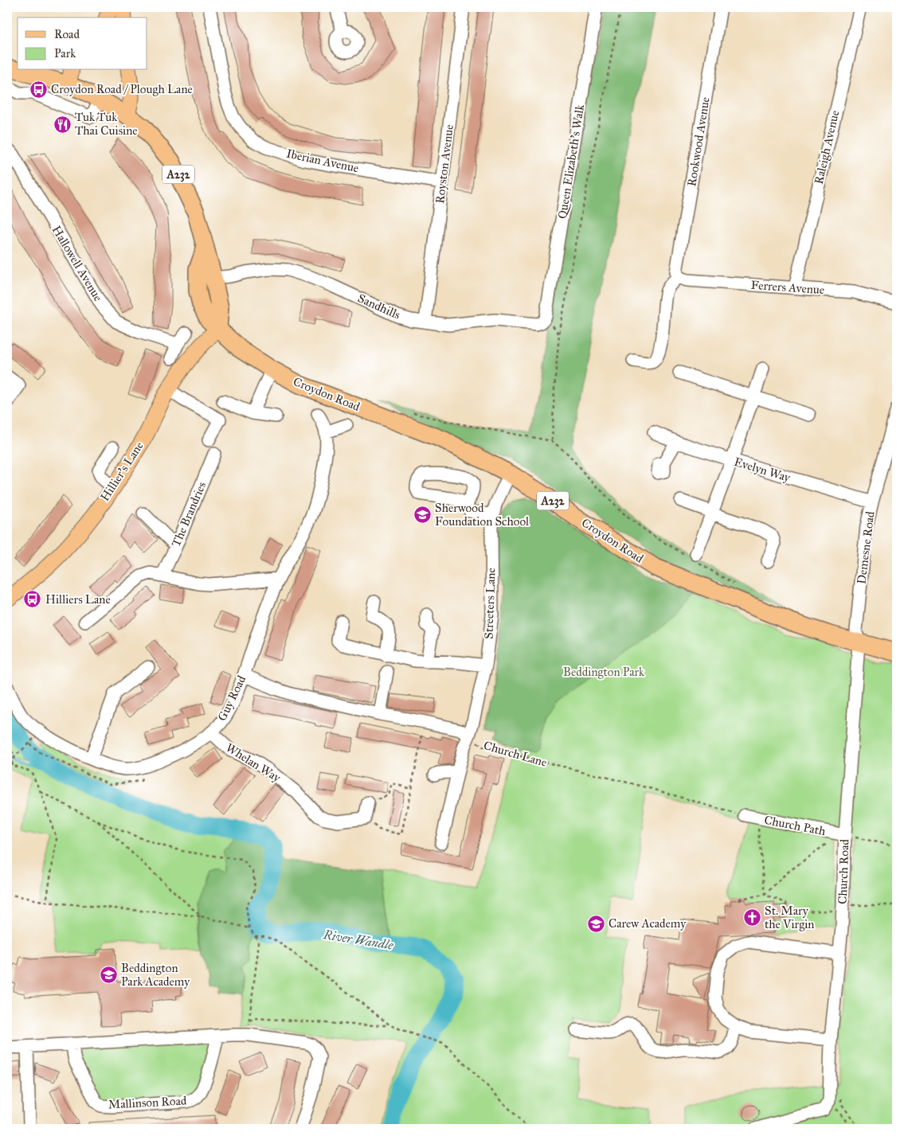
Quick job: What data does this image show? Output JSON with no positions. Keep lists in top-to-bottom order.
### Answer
{
  "streets": {
    "highway": ["A232", "Croydon Road"],
    "main road": ["Hillier's Lane"],
    "street": [
      "Rookwood Avenue",
      "Raleigh Avenue",
      "Iberian Avenue",
      "Queen Elizabeth's Walk",
      "Royston Avenue",
      "Hallowell Avenue",
      "Ferrers Avenue",
      "Sandhills",
      "Evelyn Way",
      "The Brandries",
      "Demesne Road",
      "Streeters Lane",
      "Guy Road",
      "Whelan Way",
      "Church Path",
      "Church Road",
      "Mallinson Road"
    ],
    "path": ["Church Lane"]
  },
  "crossings": [
    ["Rookwood Avenue", "Ferrers Avenue"],
    ["Raleigh Avenue", "Ferrers Avenue"],
    ["Iberian Avenue", "Royston Avenue"],
    ["Queen Elizabeth's Walk", "Sandhills"],
    ["Royston Avenue", "Sandhills"],
    ["A232", "Sandhills"],
    ["A232", "Croydon Road"],
    ["A232", "Hillier's Lane"],
    ["Croydon Road", "Hillier's Lane"],
    ["Croydon Road", "Demesne Road"],
    ["Croydon Road", "Streeters Lane"],
    ["Croydon Road", "Church Road"],
    ["Evelyn Way", "Demesne Road"],
    ["Demesne Road", "Church Road"],
    ["Streeters Lane", "Church Lane"],
    ["Guy Road", "Whelan Way"],
    ["Church Lane", "Church Path"],
    ["Church Path", "Church Road"]
  ],
  "water": ["River Wandle"],
  "parks": ["Beddington Park"],
  "places": {
    "bus stop": ["Croydon Road / Plough Lane", "Hilliers Lane"],
    "restaurant": ["Tuk Tuk Thai Cuisine"],
    "school or university": ["Sherwood Foundation School", "Carew Academy", "Beddington Park Academy"],
    "church": ["St. Mary the Virgin"]
  },
  "legend": ["Road", "Park"]
}
